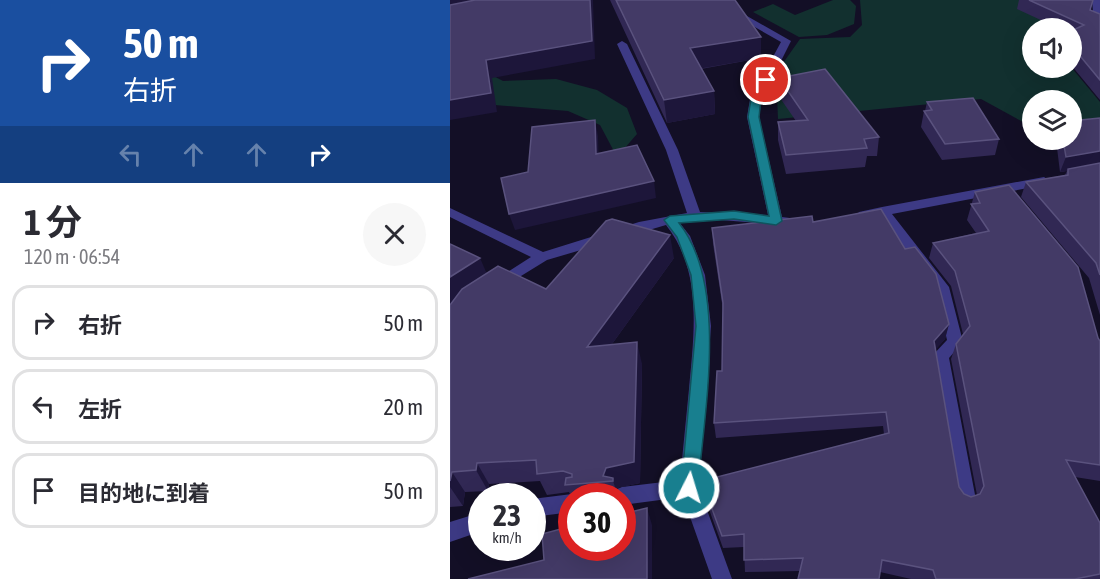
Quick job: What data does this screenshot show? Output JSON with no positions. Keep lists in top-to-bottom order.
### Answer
{
  "page": {
    "turn": ["50 m", "右折"],
    "heading": ["1 分", "120 m · 06:54"],
    "list": [
      {
        "name": "右折",
        "value": "50 m"
      },
      {
        "name": "左折",
        "value": "20 m"
      },
      {
        "name": "目的地に到着",
        "value": "50 m"
      }
    ],
    "speed": "23 km/h",
    "limit": "30"
  }
}
